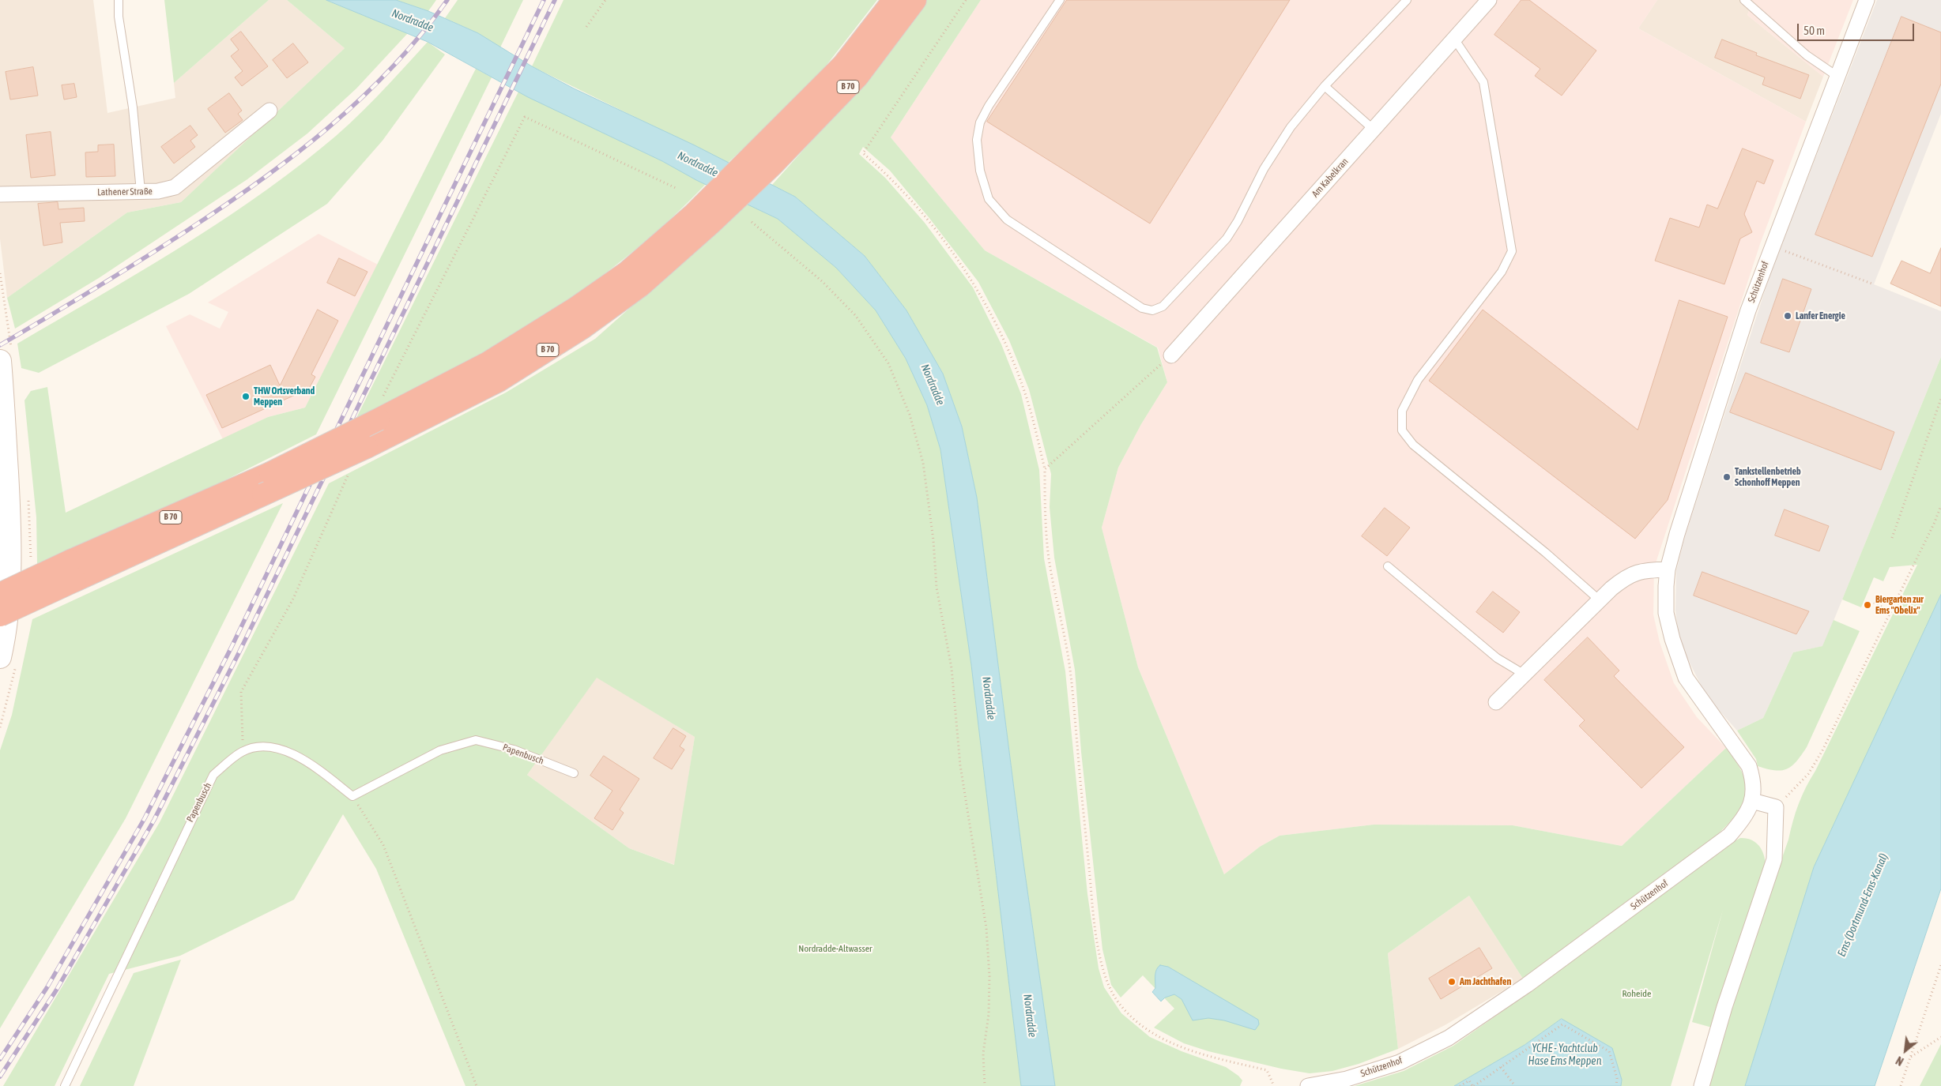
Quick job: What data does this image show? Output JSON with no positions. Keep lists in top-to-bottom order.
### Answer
{
  "streets": {
    "highway": ["B 70"],
    "street": ["Am Kabelkran", "Lathener Straße", "Schützenhof"],
    "lane": ["Papenbusch"]
  },
  "water": ["Nordradde", "Ems (Dortmund-Ems-Kanal)", "YCHE - Yachtclub Hase Ems Meppen"],
  "parks": ["Nordradde-Altwasser", "Roheide"],
  "places": [
    "Lanfer Energie",
    "THW Ortsverband Meppen",
    "Tankstellenbetrieb Schonhoff Meppen",
    "Biergarten zur Ems \"Obelix\"",
    "Am Jachthafen"
  ],
  "scale_bar": "50 m",
  "north": "bottom left"
}
